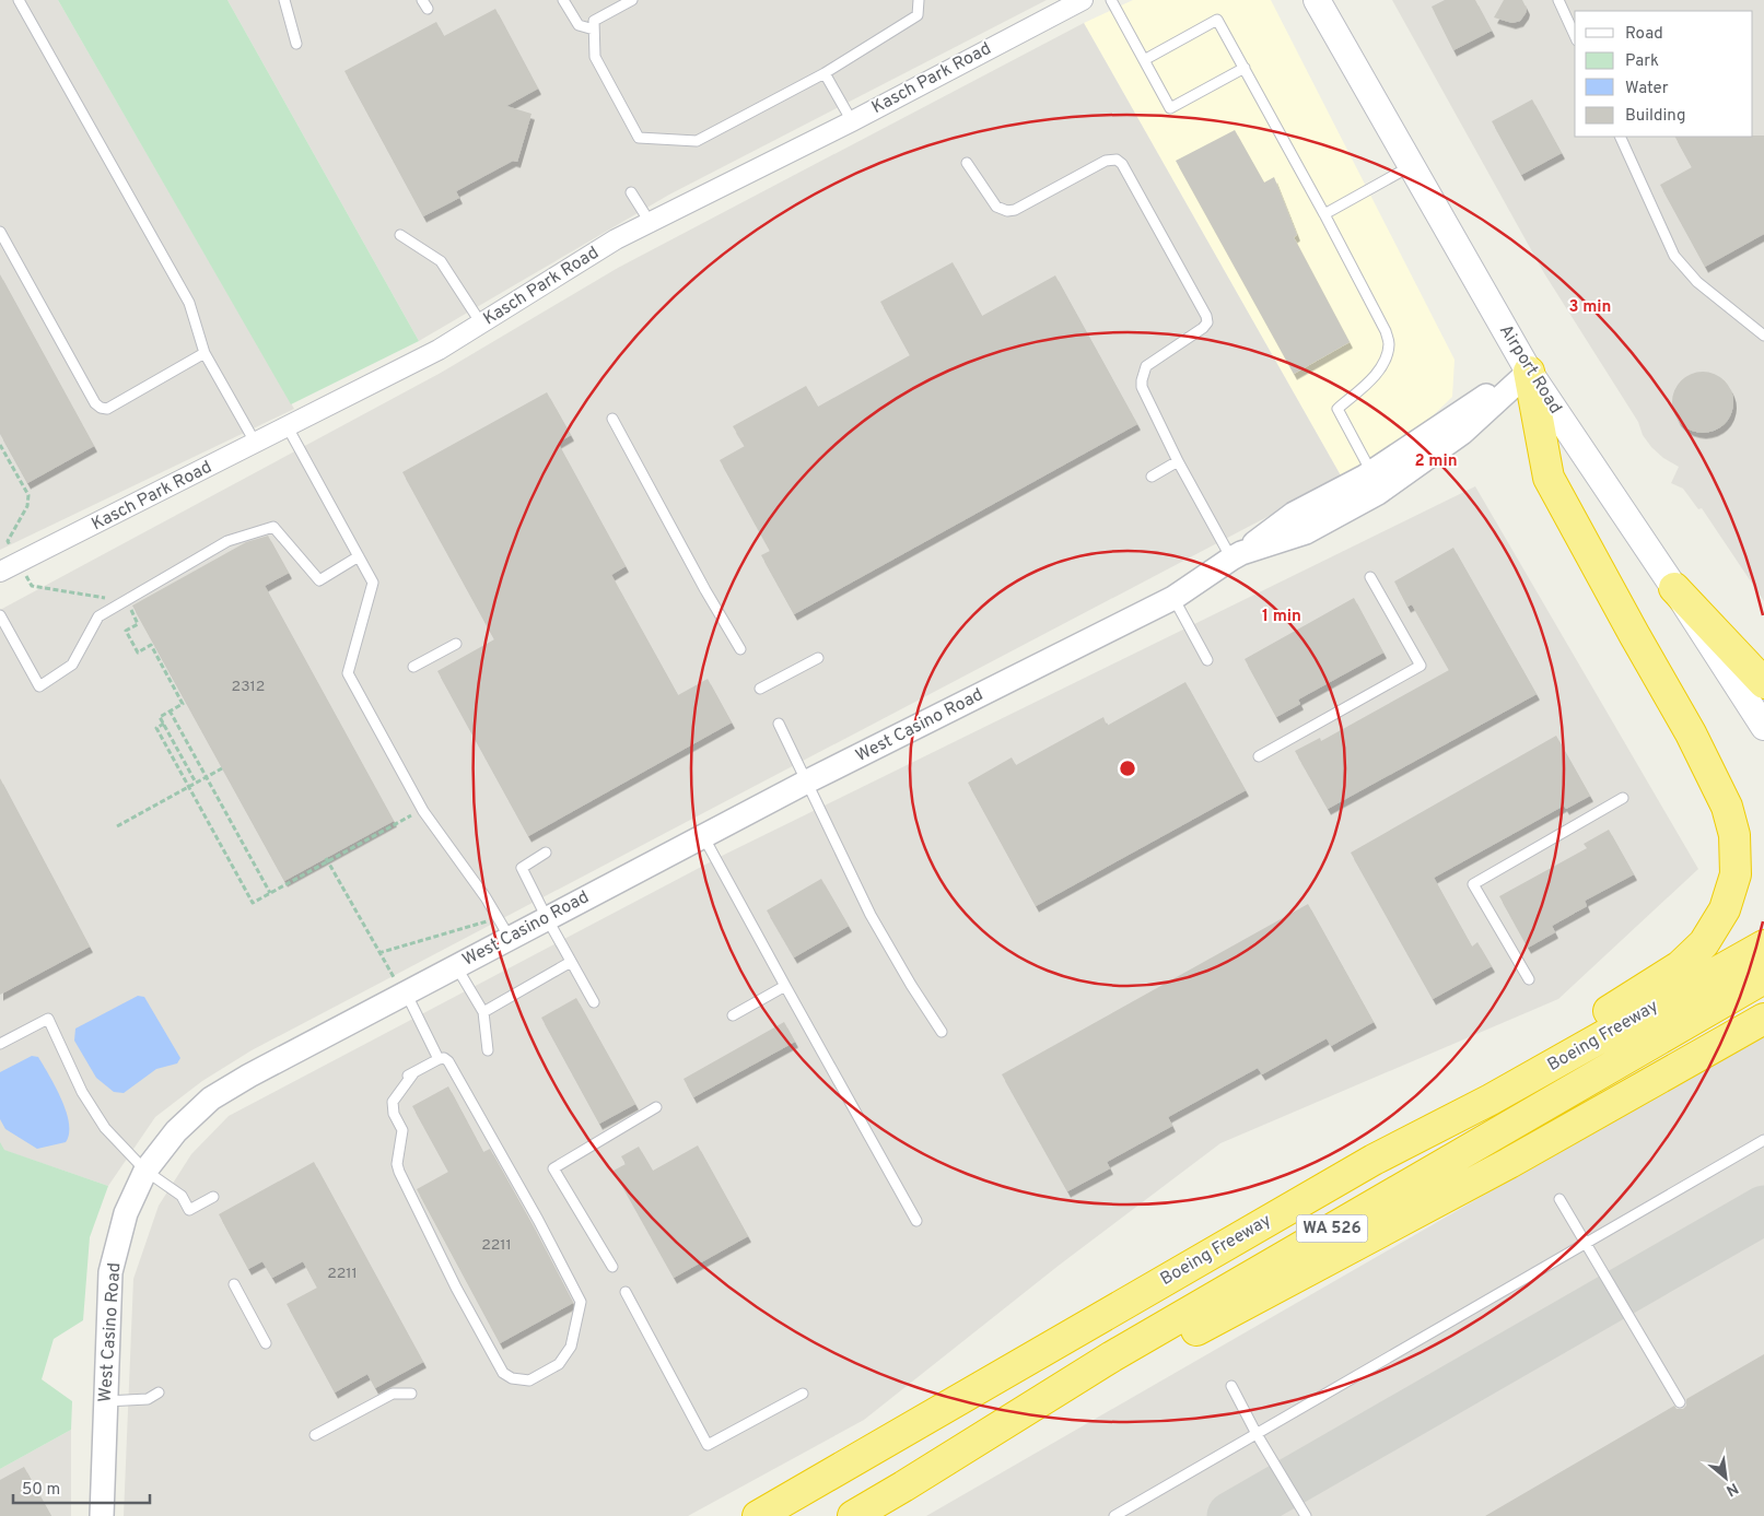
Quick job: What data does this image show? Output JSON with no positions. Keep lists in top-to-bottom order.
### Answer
{
  "streets": {
    "highway": ["Boeing Freeway", "WA 526"],
    "main road": ["Airport Road"],
    "street": ["Kasch Park Road", "West Casino Road"]
  },
  "crossings": [
    ["Airport Road", "West Casino Road"]
  ],
  "house_numbers": ["2312", "2211", "2211"],
  "legend": [
    "Road",
    "Park",
    "Water",
    "Building"
  ],
  "scale_bar": "50 m",
  "north": "bottom right",
  "rings": ["3 min", "2 min", "1 min"]
}
